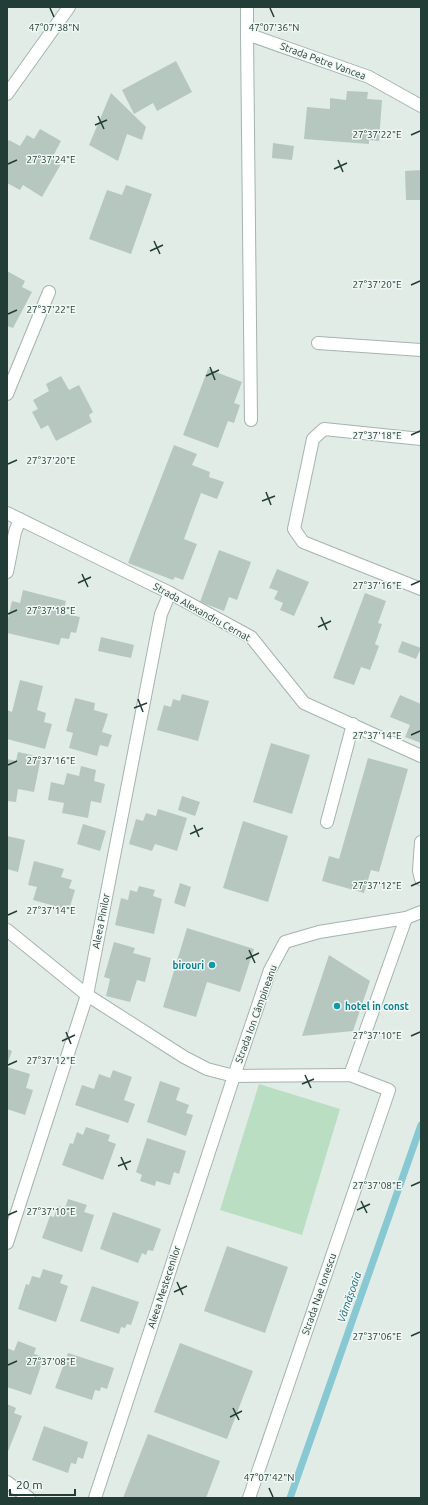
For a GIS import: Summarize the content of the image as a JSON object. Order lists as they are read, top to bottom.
{
  "streets": {
    "street": [
      "Strada Petre Vancea",
      "Strada Alexandru Cernat",
      "Aleea Pinilor",
      "Strada Ion Câmpineanu",
      "Aleea Mestecenilor",
      "Strada Nae Ionescu"
    ]
  },
  "crossings": [
    ["Strada Alexandru Cernat", "Aleea Pinilor"],
    ["Aleea Pinilor", "Strada Ion Câmpineanu"],
    ["Strada Ion Câmpineanu", "Aleea Mestecenilor"]
  ],
  "water": ["Vămășoaia"],
  "places": ["birouri", "hotel in const"],
  "scale_bar": "20 m",
  "coordinates": [
    "47°07'38\"N",
    "47°07'36\"N",
    "27°37'22\"E",
    "27°37'24\"E",
    "27°37'20\"E",
    "27°37'18\"E",
    "27°37'16\"E",
    "27°37'14\"E",
    "27°37'12\"E",
    "27°37'10\"E",
    "27°37'08\"E",
    "27°37'06\"E",
    "47°07'42\"N"
  ]
}
